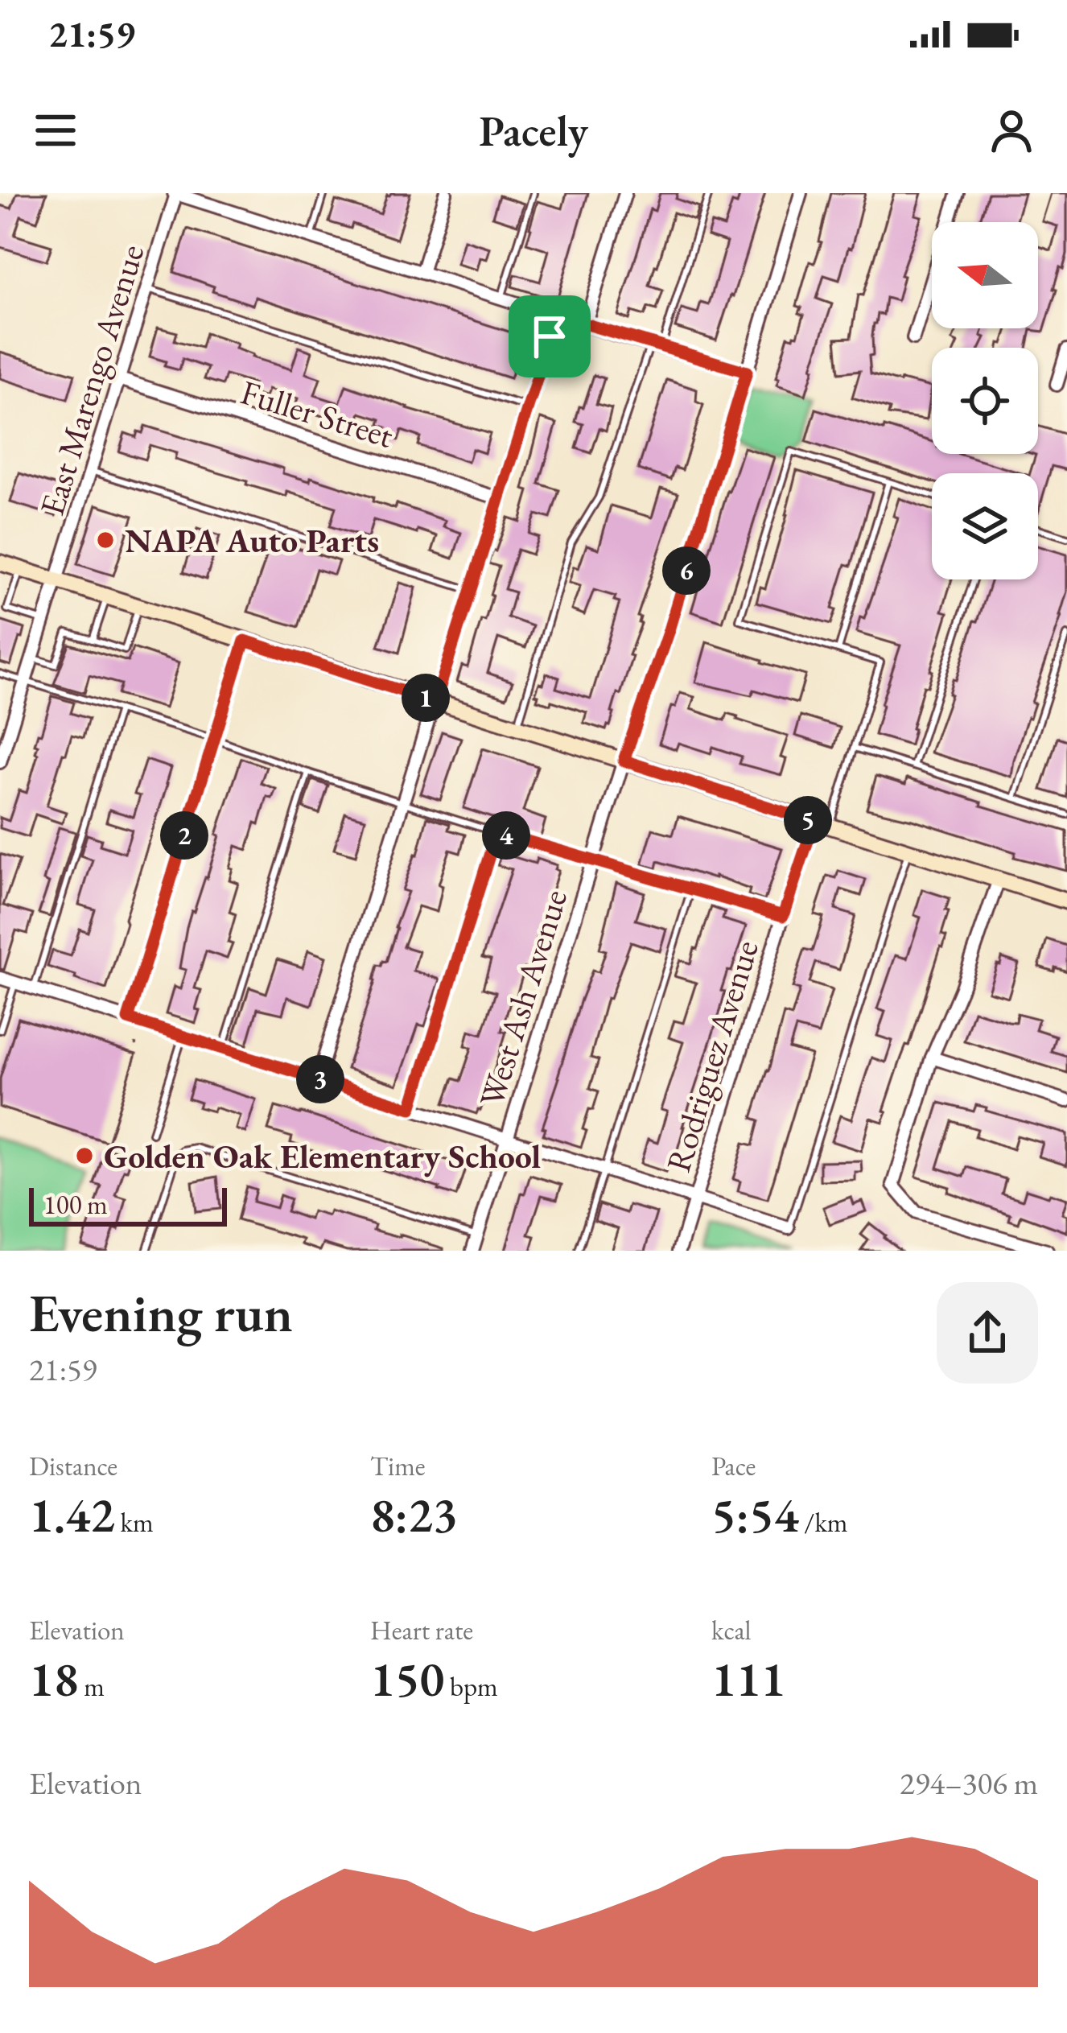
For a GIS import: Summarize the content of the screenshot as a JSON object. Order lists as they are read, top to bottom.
{
  "streets": {
    "street": [
      "East Marengo Avenue",
      "Fuller Street",
      "West Ash Avenue",
      "Rodriguez Avenue"
    ]
  },
  "crossings": [
    ["East Marengo Avenue", "Fuller Street"]
  ],
  "places": ["NAPA Auto Parts", "Golden Oak Elementary School"],
  "scale_bar": "100 m",
  "north": "left",
  "page": {
    "status": "21:59",
    "header": "Pacely",
    "pins": [
      "6",
      "1",
      "5",
      "2",
      "4",
      "3"
    ],
    "scale": "100 m",
    "heading": ["Evening run", "21:59"],
    "stats": [
      ["Distance", "1.42 km"],
      ["Time", "8:23"],
      ["Pace", "5:54 /km"],
      ["Elevation", "18 m"],
      ["Heart rate", "150 bpm"],
      ["kcal", "111"]
    ],
    "chart": ["Elevation", "294–306 m"]
  }
}
